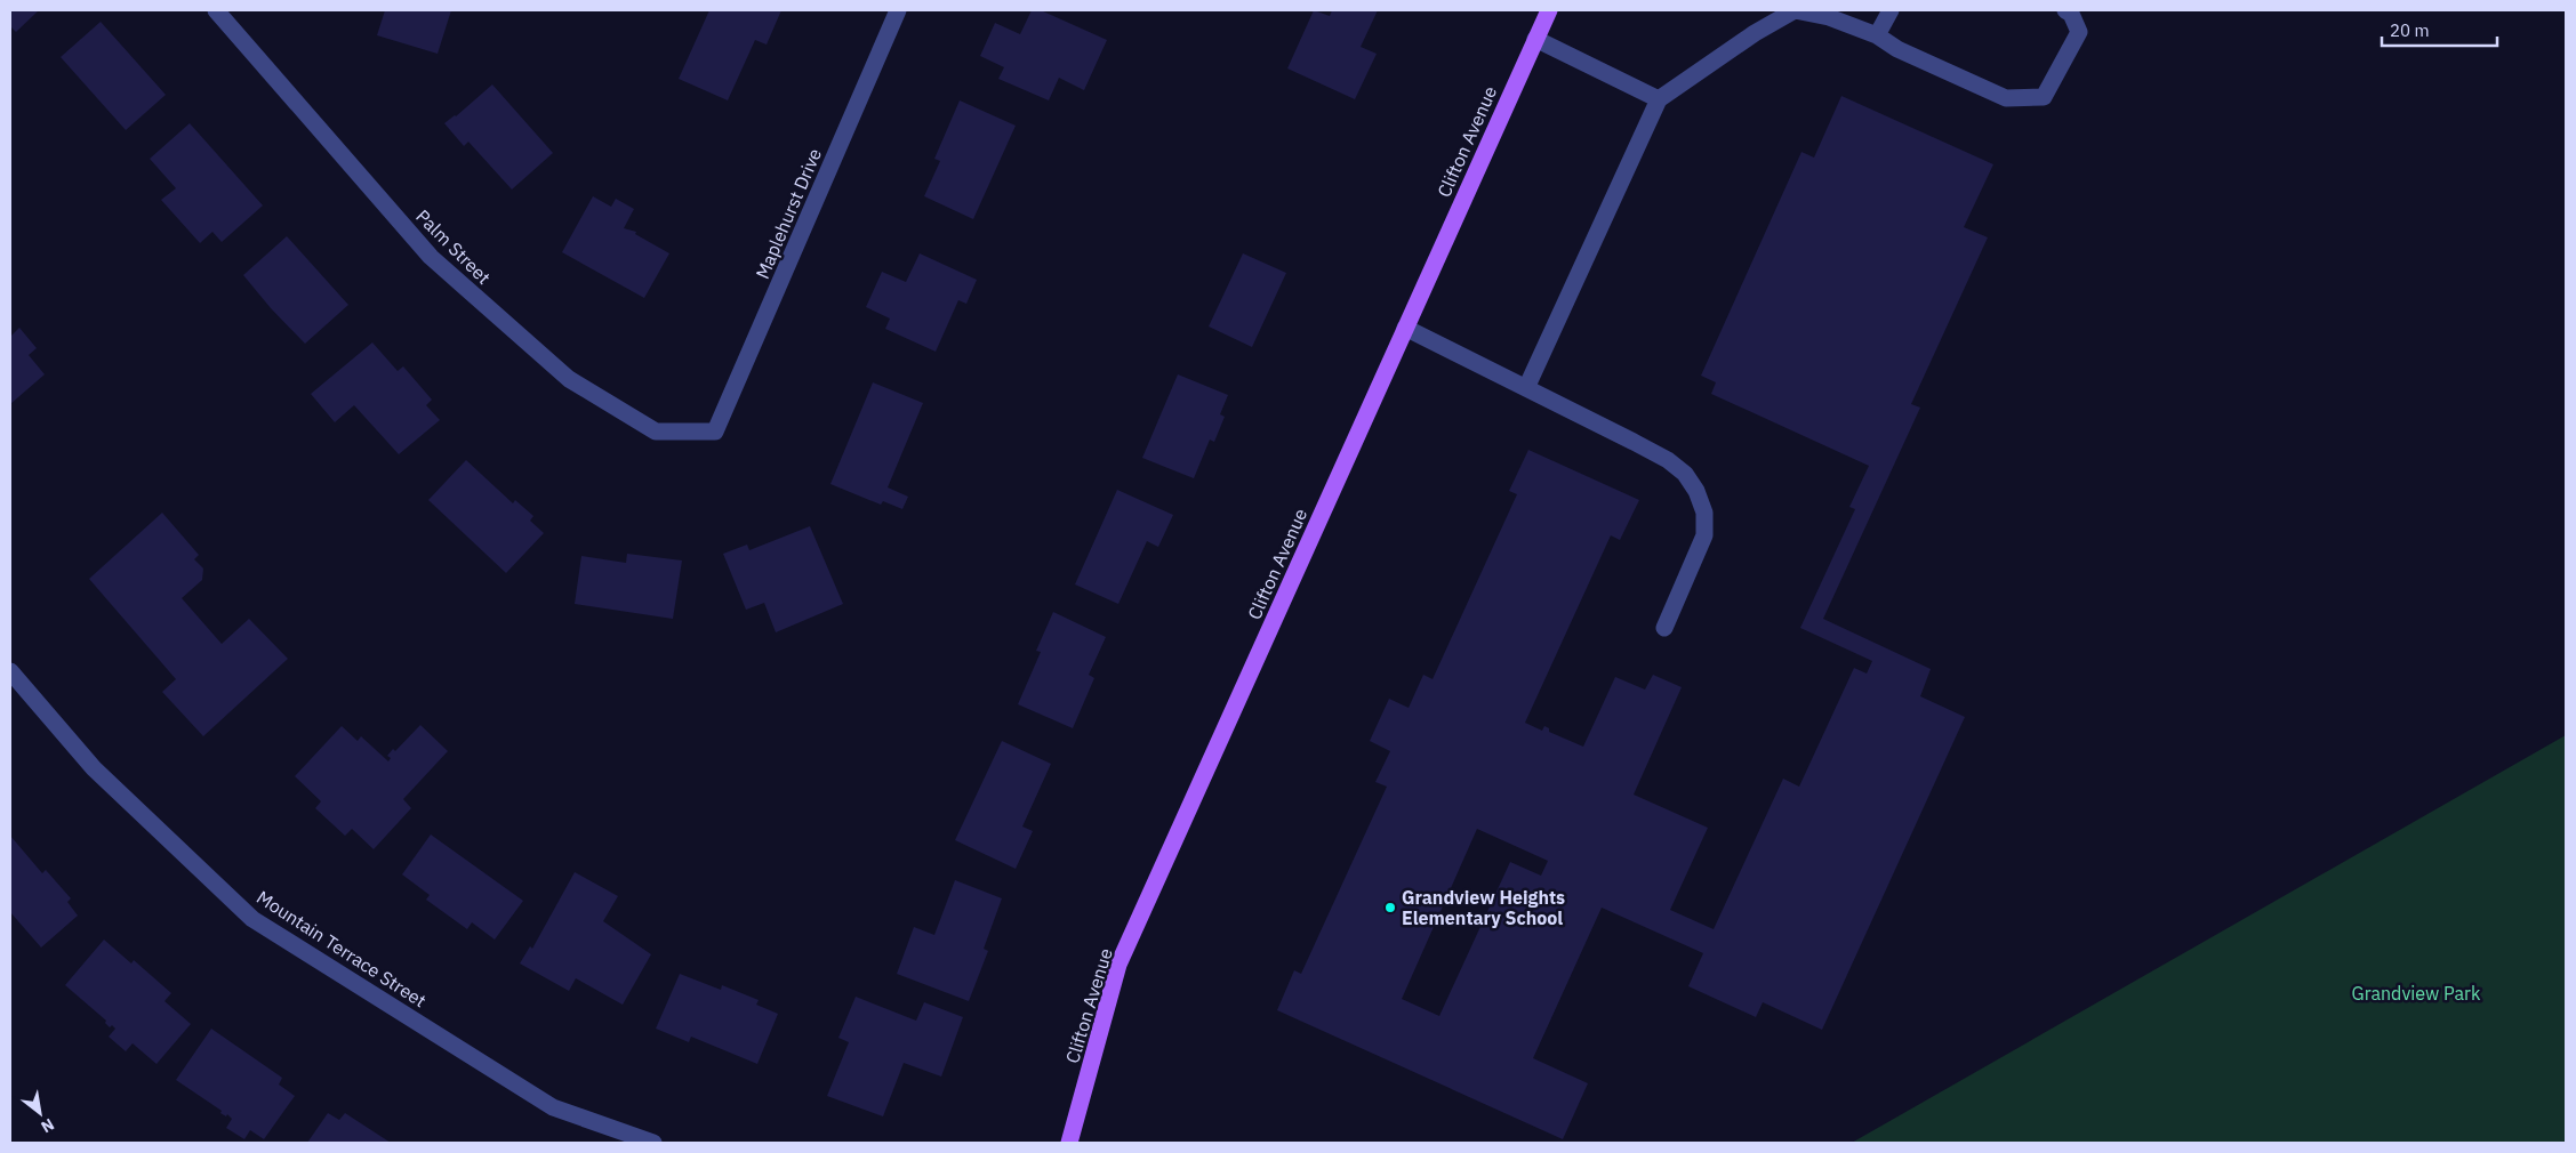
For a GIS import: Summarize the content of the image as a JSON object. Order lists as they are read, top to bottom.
{
  "streets": {
    "main road": ["Clifton Avenue"],
    "street": ["Maplehurst Drive", "Palm Street", "Mountain Terrace Street"]
  },
  "crossings": [
    ["Maplehurst Drive", "Palm Street"]
  ],
  "parks": ["Grandview Park"],
  "places": ["Grandview Heights Elementary School"],
  "scale_bar": "20 m",
  "north": "bottom right"
}
